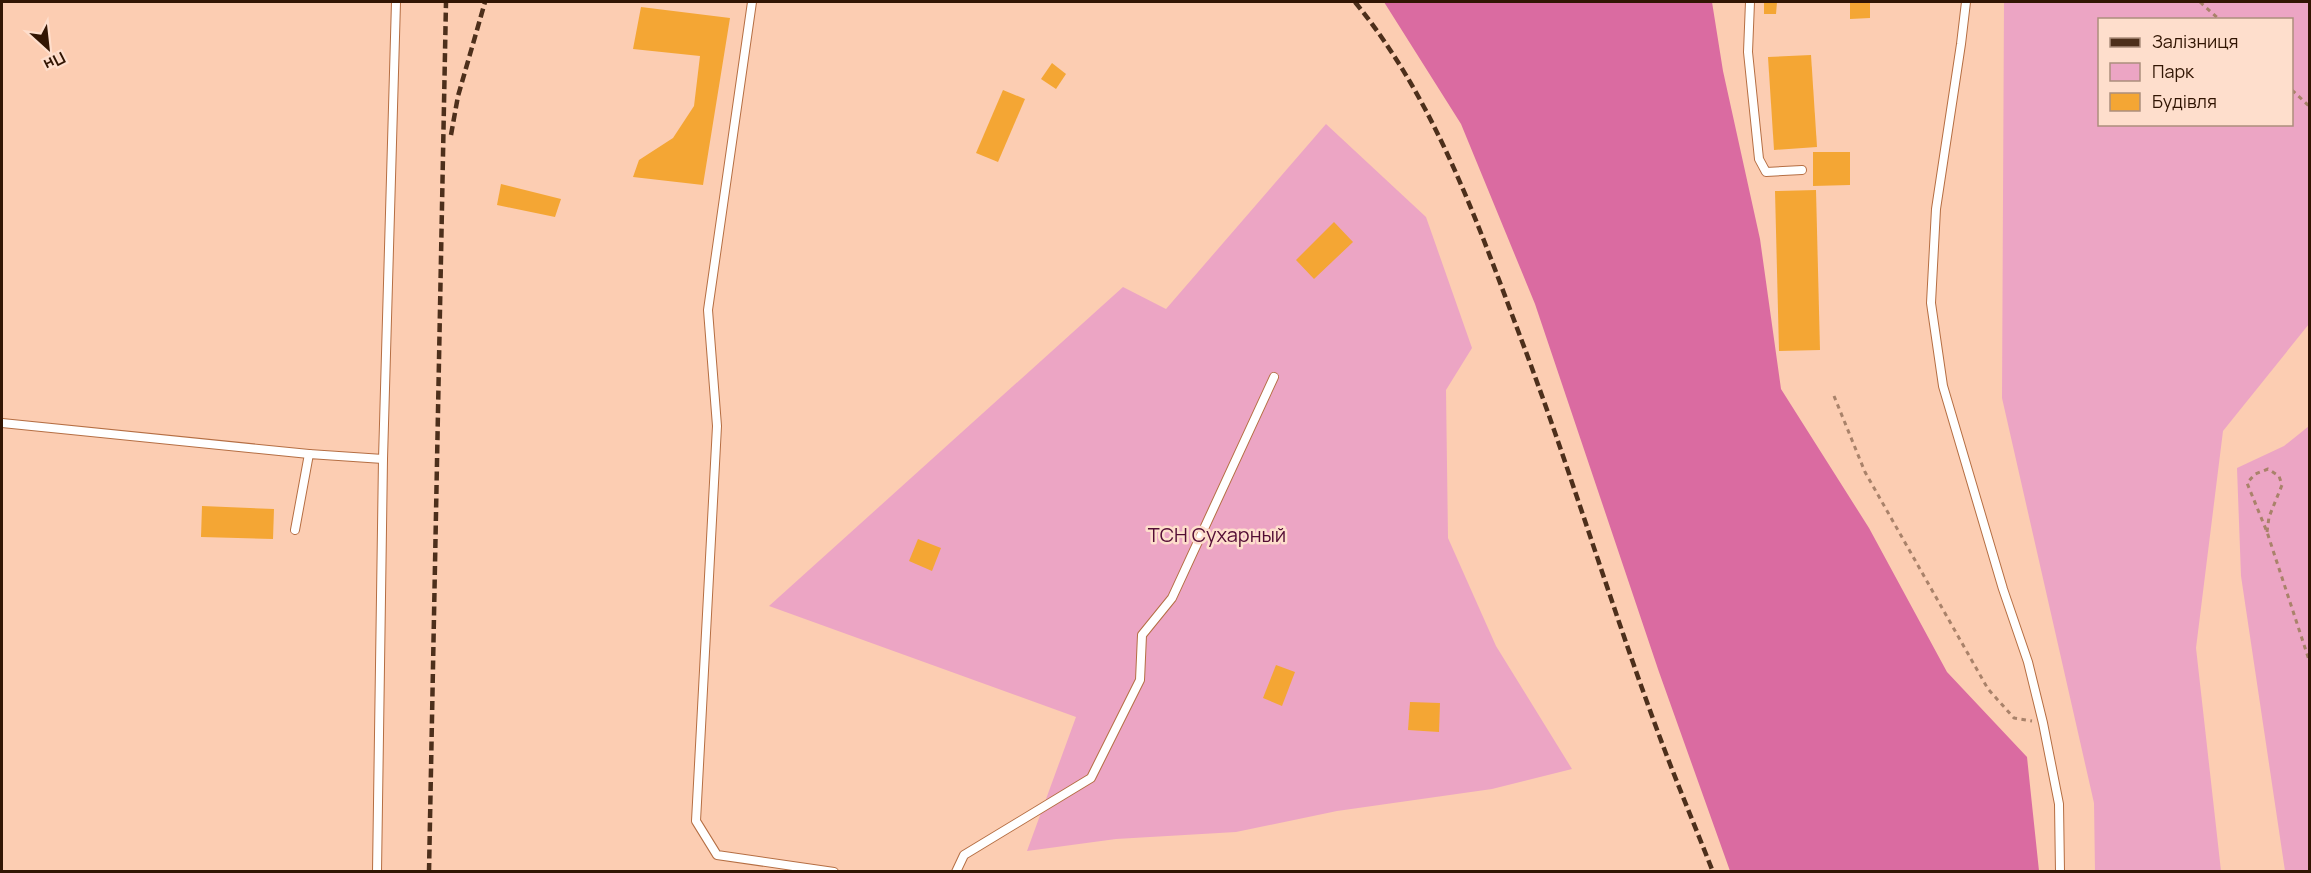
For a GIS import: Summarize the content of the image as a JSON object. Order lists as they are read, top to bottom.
{
  "parks": ["ТСН Сухарный"],
  "legend": ["Залізниця", "Парк", "Будівля"],
  "north": "bottom right"
}
